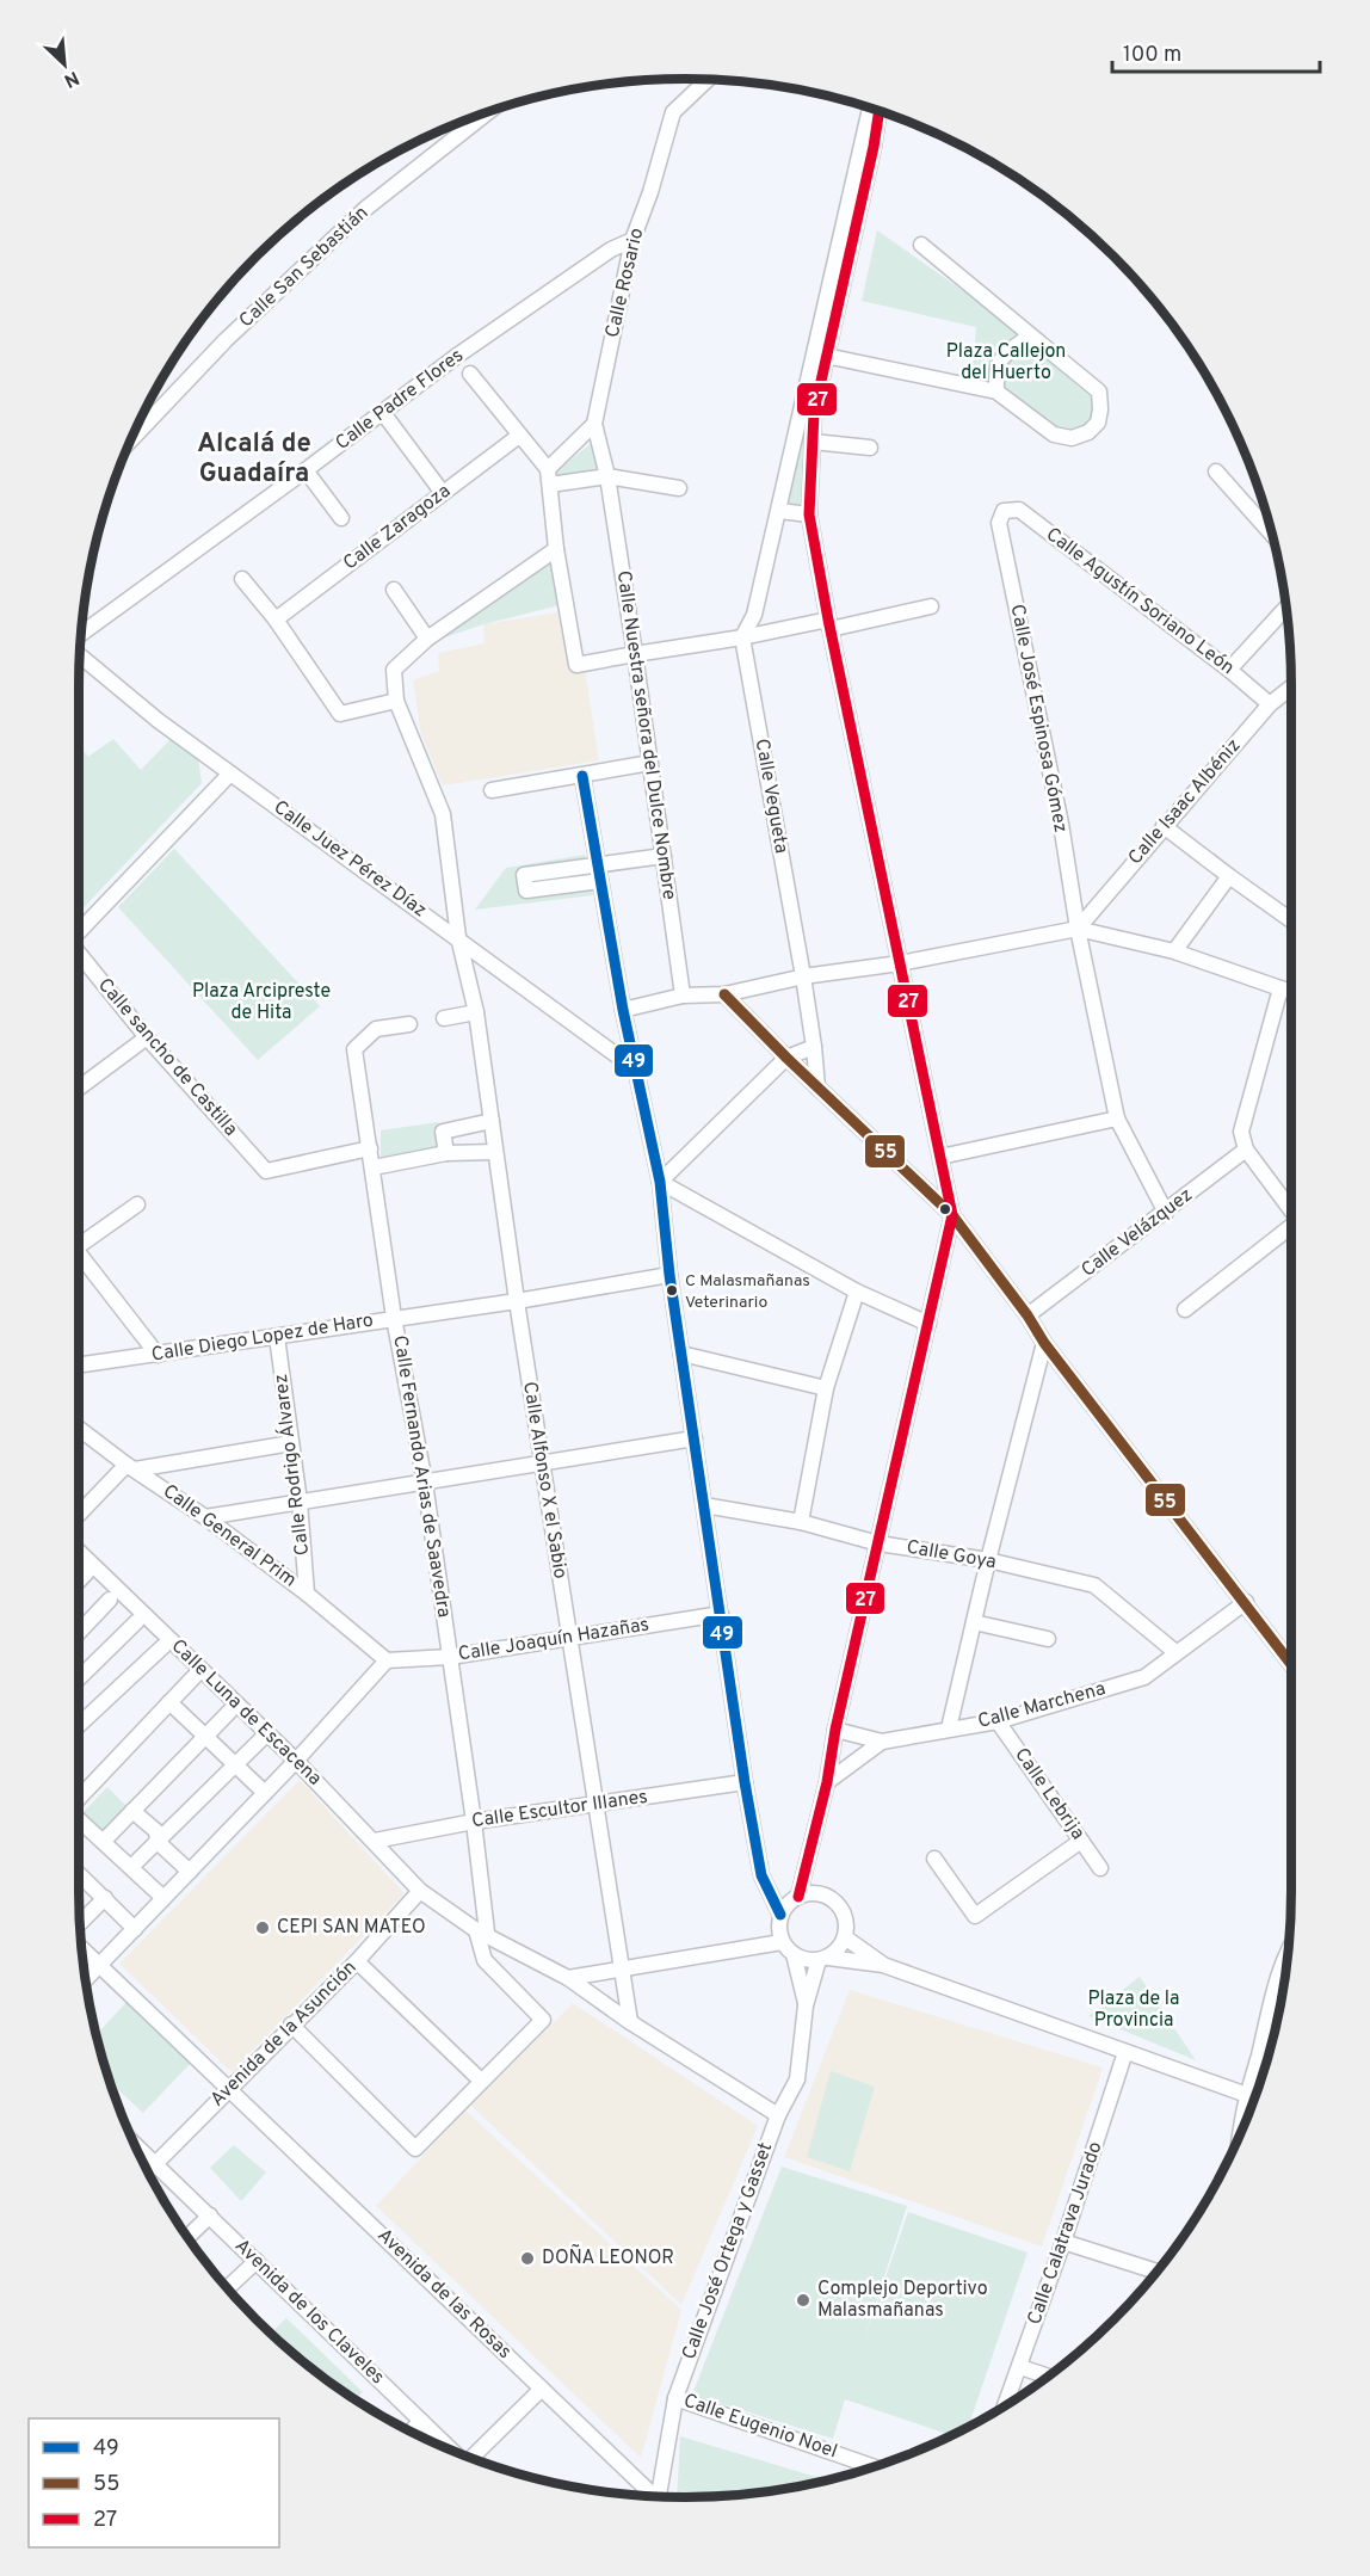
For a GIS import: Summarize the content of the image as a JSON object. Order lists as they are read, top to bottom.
{
  "streets": {
    "street": [
      "Calle San Sebastián",
      "Calle Rosario",
      "Calle Padre Flores",
      "Calle Zaragoza",
      "Calle Agustín Soriano León",
      "Calle José Espinosa Gómez",
      "Calle Nuestra señora del Dulce Nombre",
      "Calle Vegueta",
      "Calle Isaac Albéniz",
      "Calle Juez Pérez Díaz",
      "Calle sancho de Castilla",
      "Calle Velázquez",
      "Calle Diego Lopez de Haro",
      "Calle Rodrigo Álvarez",
      "Calle Fernando Arias de Saavedra",
      "Calle Alfonso X el Sabio",
      "Calle General Prim",
      "Calle Goya",
      "Calle Joaquín Hazañas",
      "Calle Marchena",
      "Calle Luna de Escacena",
      "Calle Lebrija",
      "Calle Escultor Illanes",
      "Avenida de la Asunción",
      "Calle Calatrava Jurado",
      "Calle José Ortega y Gasset",
      "Avenida de las Rosas",
      "Avenida de los Claveles",
      "Calle Eugenio Noel"
    ]
  },
  "crossings": [
    ["Calle Rosario", "Calle Padre Flores"],
    ["Calle Rosario", "Calle Nuestra señora del Dulce Nombre"],
    ["Calle Agustín Soriano León", "Calle José Espinosa Gómez"],
    ["Calle Agustín Soriano León", "Calle Isaac Albéniz"],
    ["Calle José Espinosa Gómez", "Calle Isaac Albéniz"],
    ["Calle José Espinosa Gómez", "Calle Velázquez"],
    ["Calle Juez Pérez Díaz", "Calle Alfonso X el Sabio"],
    ["Calle sancho de Castilla", "Calle Fernando Arias de Saavedra"],
    ["Calle Diego Lopez de Haro", "Calle Rodrigo Álvarez"],
    ["Calle Diego Lopez de Haro", "Calle Fernando Arias de Saavedra"],
    ["Calle Diego Lopez de Haro", "Calle Alfonso X el Sabio"],
    ["Calle Rodrigo Álvarez", "Calle General Prim"],
    ["Calle Fernando Arias de Saavedra", "Calle Joaquín Hazañas"],
    ["Calle Fernando Arias de Saavedra", "Calle Luna de Escacena"],
    ["Calle Fernando Arias de Saavedra", "Calle Escultor Illanes"],
    ["Calle Alfonso X el Sabio", "Calle Joaquín Hazañas"],
    ["Calle Alfonso X el Sabio", "Calle Luna de Escacena"],
    ["Calle Alfonso X el Sabio", "Calle Escultor Illanes"],
    ["Calle General Prim", "Calle Joaquín Hazañas"],
    ["Calle Goya", "Calle Marchena"],
    ["Calle Marchena", "Calle Lebrija"],
    ["Calle Luna de Escacena", "Calle Escultor Illanes"],
    ["Calle Luna de Escacena", "Avenida de la Asunción"],
    ["Calle Luna de Escacena", "Calle José Ortega y Gasset"],
    ["Avenida de la Asunción", "Avenida de las Rosas"],
    ["Avenida de la Asunción", "Avenida de los Claveles"],
    ["Calle José Ortega y Gasset", "Calle Eugenio Noel"]
  ],
  "districts": ["Alcalá de Guadaíra"],
  "parks": ["Plaza Callejon del Huerto", "Plaza Arcipreste de Hita", "Plaza de la Provincia"],
  "places": [
    "C Malasmañanas Veterinario",
    "CEPI SAN MATEO",
    "DOÑA LEONOR",
    "Complejo Deportivo Malasmañanas"
  ],
  "lines": ["transit line 27", "transit line 49", "transit line 55"],
  "legend": ["49", "55", "27"],
  "scale_bar": "100 m",
  "north": "bottom right"
}
